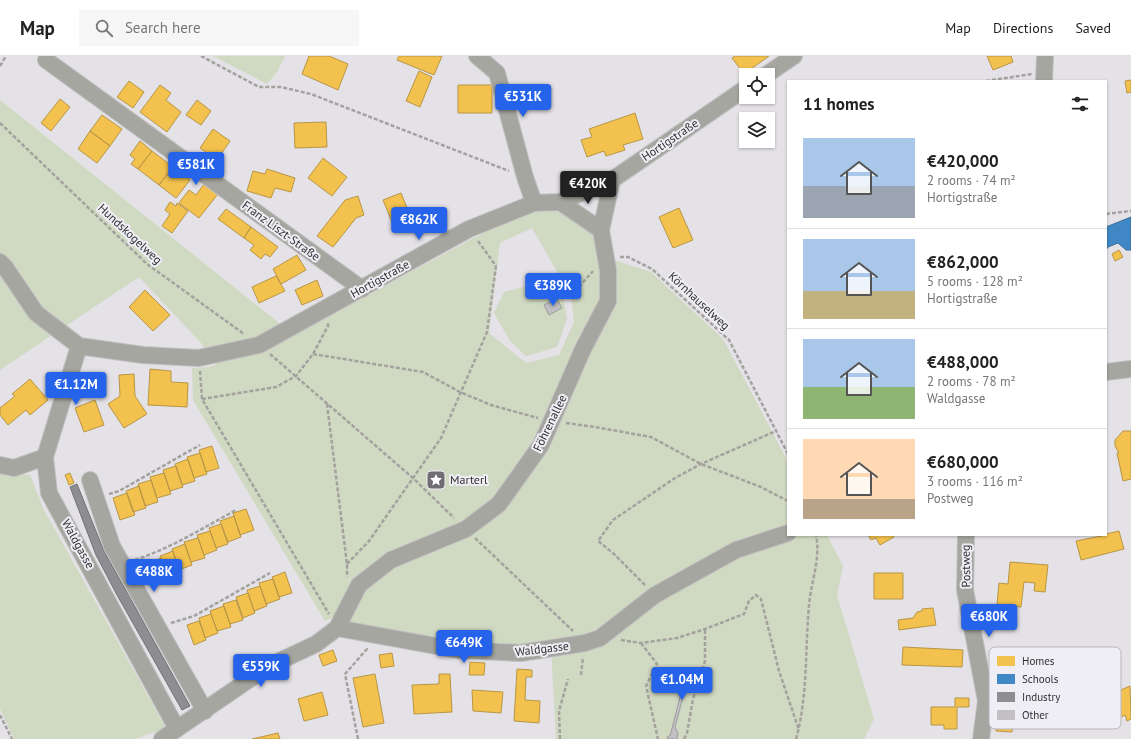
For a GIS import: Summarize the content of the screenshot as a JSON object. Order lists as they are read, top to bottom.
{
  "streets": {
    "street": [
      "Hortigstraße",
      "Franz Liszt-Straße",
      "Föhrenallee",
      "Waldgasse",
      "Postweg"
    ],
    "path": ["Hundskogelweg", "Körnhauselweg"]
  },
  "crossings": [
    ["Hortigstraße", "Franz Liszt-Straße"],
    ["Hortigstraße", "Hundskogelweg"],
    ["Hortigstraße", "Föhrenallee"],
    ["Hortigstraße", "Waldgasse"],
    ["Hundskogelweg", "Föhrenallee"],
    ["Hundskogelweg", "Waldgasse"],
    ["Körnhauselweg", "Föhrenallee"],
    ["Föhrenallee", "Waldgasse"]
  ],
  "places": {
    "place": ["Marterl"]
  },
  "legend": [
    "Homes",
    "Schools",
    "Industry",
    "Other"
  ],
  "page": {
    "header": "Map",
    "search": "Search here",
    "nav": ["Map", "Directions", "Saved"],
    "heading": "11 homes",
    "price": [
      "€531K",
      "€581K",
      "€420K",
      "€862K",
      "€389K",
      "€1.12M",
      "€488K",
      "€680K",
      "€649K",
      "€559K",
      "€1.04M"
    ],
    "list": [
      {
        "name": "€420,000",
        "note": "2 rooms · 74 m² · Hortigstraße"
      },
      {
        "name": "€862,000",
        "note": "5 rooms · 128 m² · Hortigstraße"
      },
      {
        "name": "€488,000",
        "note": "2 rooms · 78 m² · Waldgasse"
      },
      {
        "name": "€680,000",
        "note": "3 rooms · 116 m² · Postweg"
      }
    ]
  }
}
